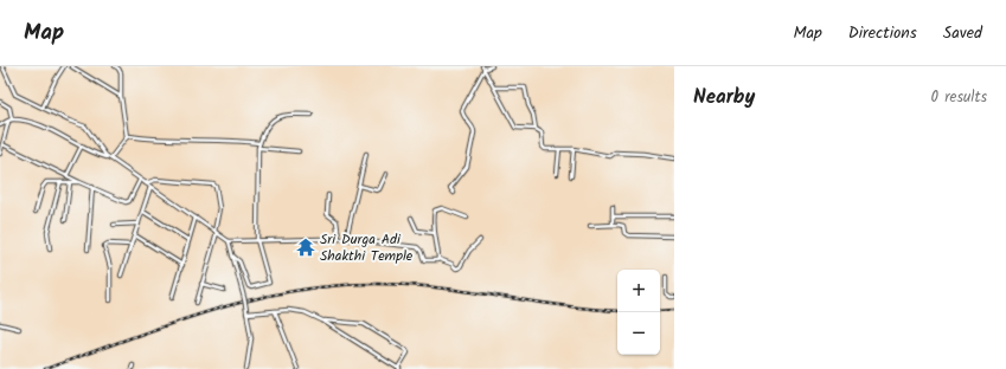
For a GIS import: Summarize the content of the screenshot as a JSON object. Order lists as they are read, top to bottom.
{
  "places": {
    "temple": ["Sri Durga Adi Shakthi Temple"]
  },
  "page": {
    "header": "Map",
    "nav": ["Map", "Directions", "Saved"],
    "heading": ["Nearby", "0 results"],
    "map_buttons": ["+", "−"]
  }
}
